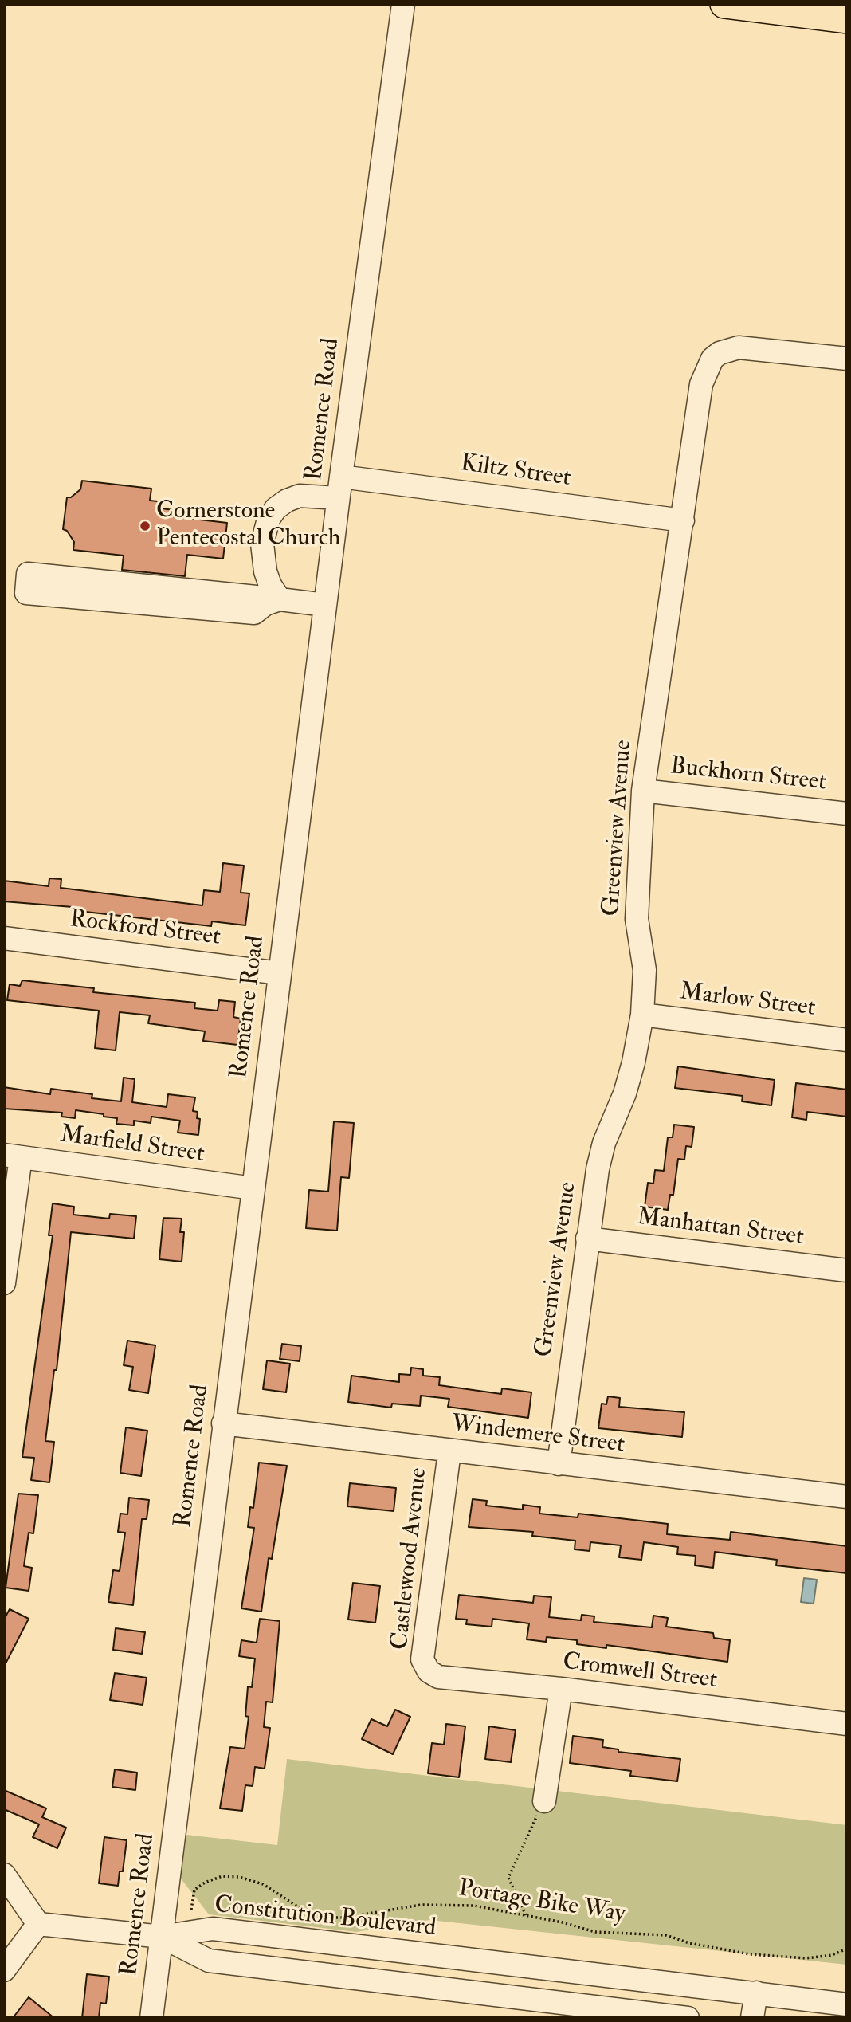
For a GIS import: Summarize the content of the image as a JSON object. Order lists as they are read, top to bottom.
{
  "streets": {
    "street": [
      "Romence Road",
      "Kiltz Street",
      "Buckhorn Street",
      "Greenview Avenue",
      "Rockford Street",
      "Marlow Street",
      "Marfield Street",
      "Manhattan Street",
      "Windemere Street",
      "Castlewood Avenue",
      "Cromwell Street",
      "Constitution Boulevard"
    ],
    "path": ["Portage Bike Way"]
  },
  "crossings": [
    ["Romence Road", "Kiltz Street"],
    ["Romence Road", "Rockford Street"],
    ["Romence Road", "Marfield Street"],
    ["Romence Road", "Windemere Street"],
    ["Romence Road", "Constitution Boulevard"],
    ["Kiltz Street", "Greenview Avenue"],
    ["Buckhorn Street", "Greenview Avenue"],
    ["Greenview Avenue", "Marlow Street"],
    ["Greenview Avenue", "Manhattan Street"],
    ["Greenview Avenue", "Windemere Street"],
    ["Windemere Street", "Castlewood Avenue"],
    ["Castlewood Avenue", "Cromwell Street"]
  ],
  "places": ["Cornerstone Pentecostal Church"]
}
